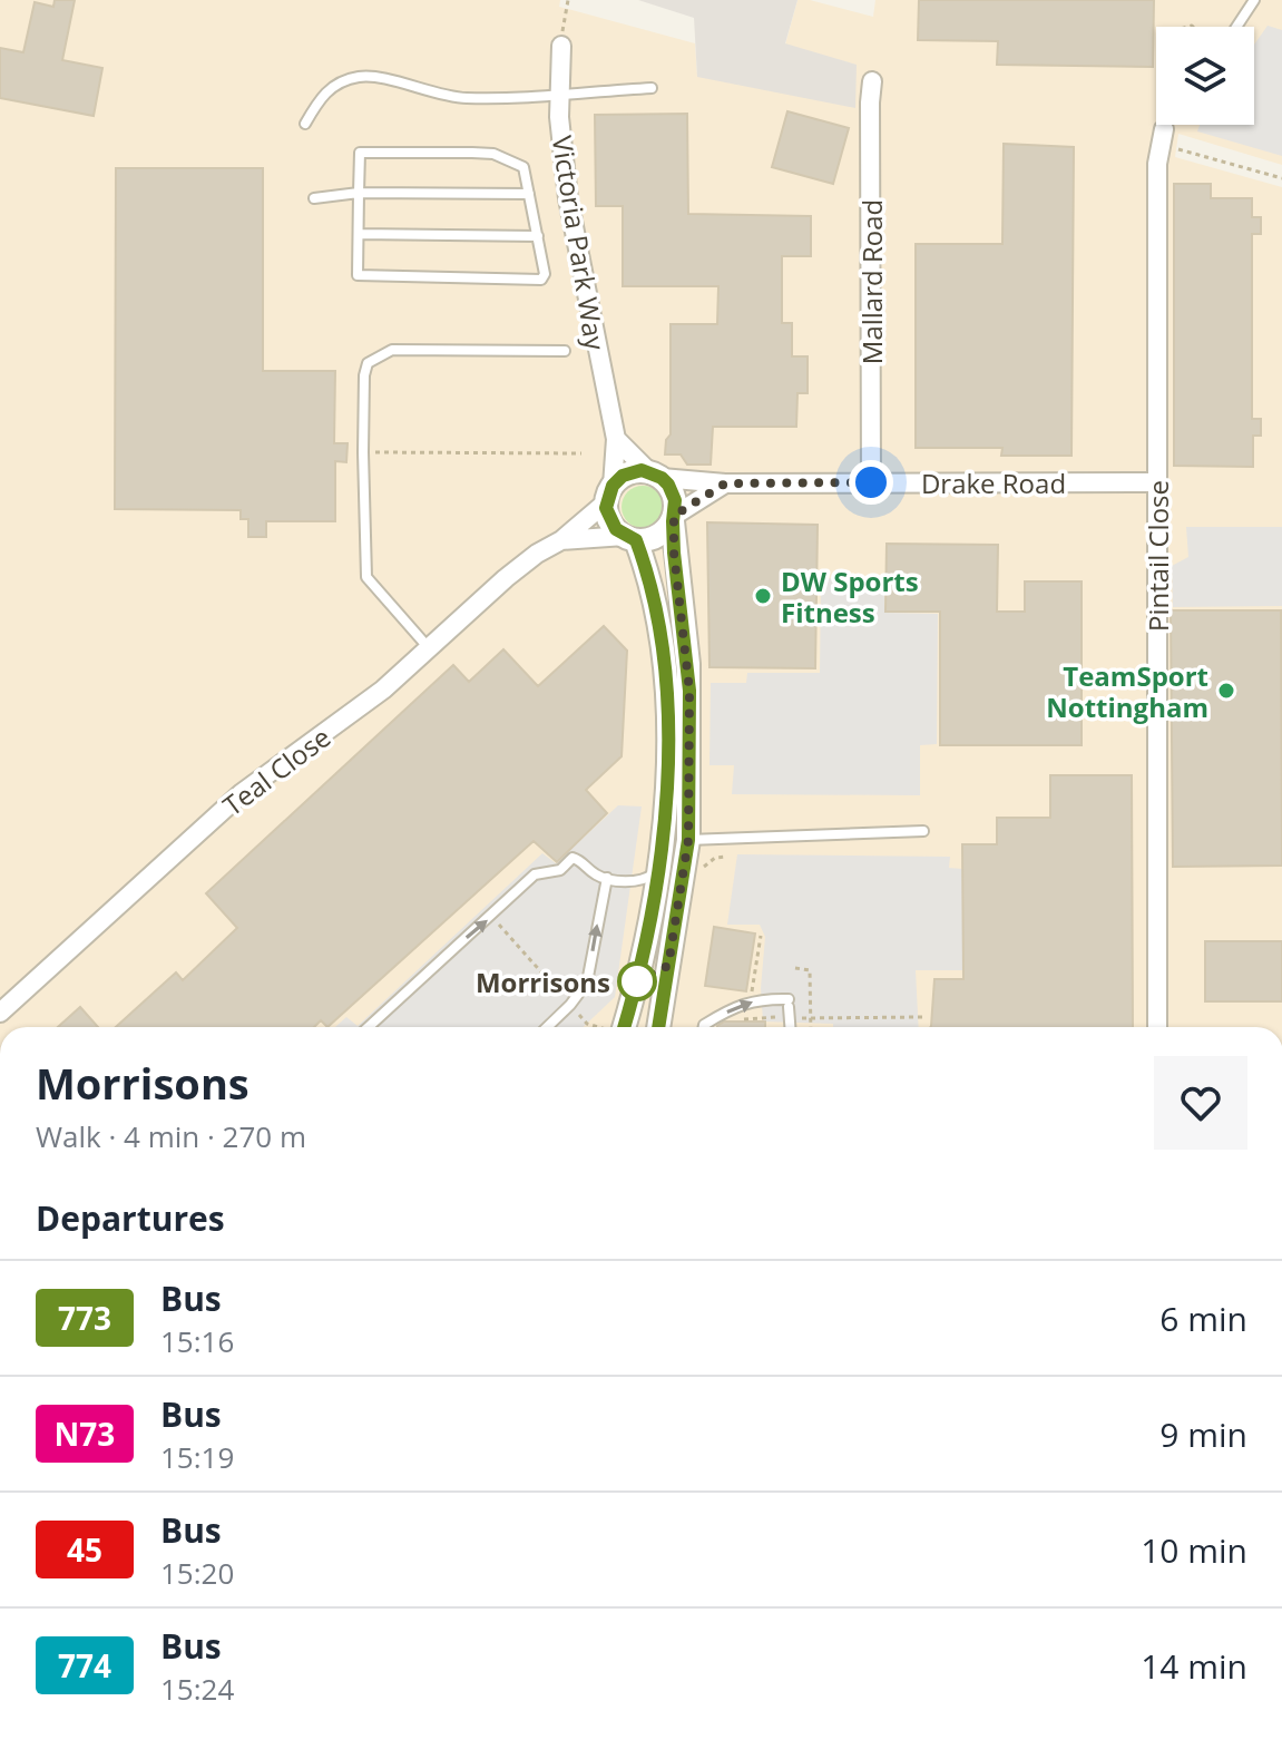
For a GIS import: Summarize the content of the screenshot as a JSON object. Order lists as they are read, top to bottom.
{
  "streets": {
    "street": [
      "Victoria Park Way",
      "Mallard Road",
      "Drake Road",
      "Pintail Close",
      "Teal Close"
    ]
  },
  "crossings": [
    ["Victoria Park Way", "Drake Road"],
    ["Victoria Park Way", "Teal Close"],
    ["Mallard Road", "Drake Road"],
    ["Drake Road", "Pintail Close"],
    ["Drake Road", "Teal Close"]
  ],
  "places": ["DW Sports Fitness", "TeamSport Nottingham", "Morrisons"],
  "lines": ["bus line 773"],
  "page": {
    "heading": [
      ["Morrisons", "Walk · 4 min · 270 m"],
      "Departures"
    ],
    "list": [
      {
        "mark": "773",
        "name": "Bus",
        "note": "15:16",
        "value": "6 min"
      },
      {
        "mark": "N73",
        "name": "Bus",
        "note": "15:19",
        "value": "9 min"
      },
      {
        "mark": "45",
        "name": "Bus",
        "note": "15:20",
        "value": "10 min"
      },
      {
        "mark": "774",
        "name": "Bus",
        "note": "15:24",
        "value": "14 min"
      }
    ]
  }
}
